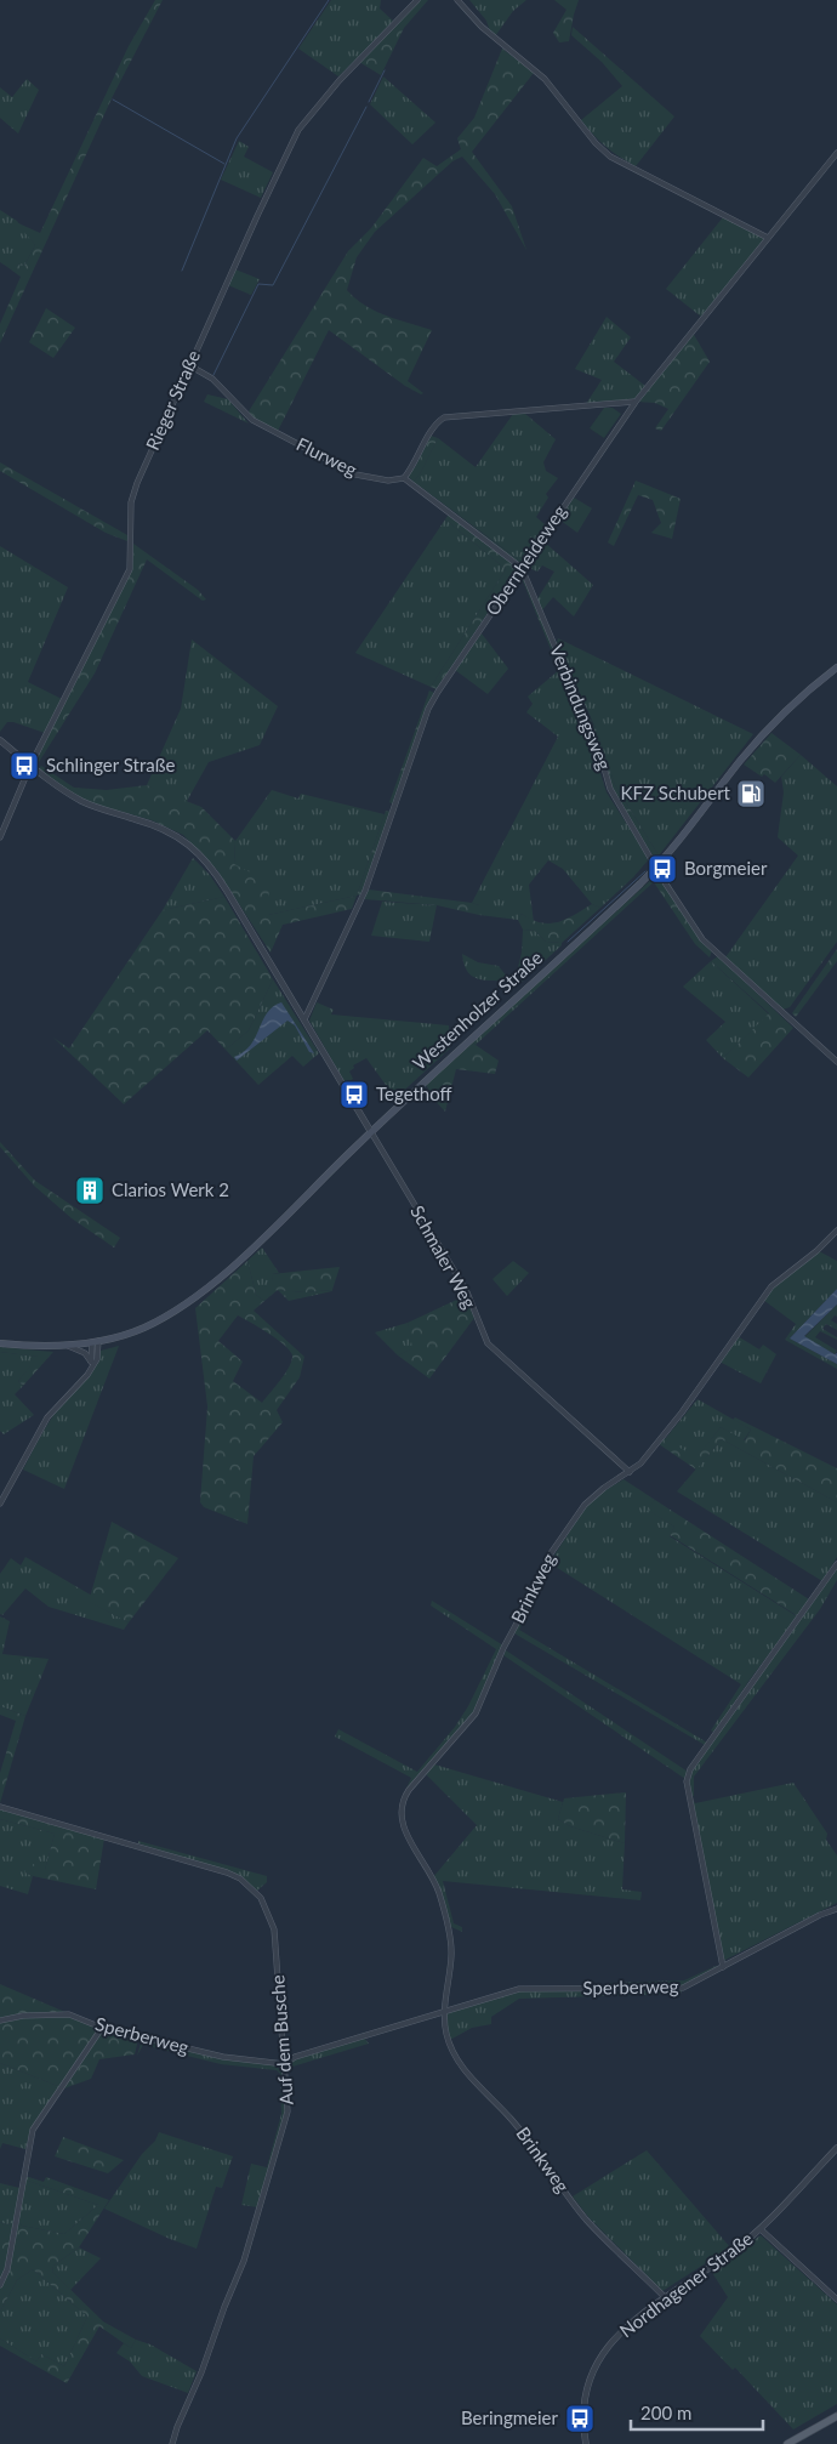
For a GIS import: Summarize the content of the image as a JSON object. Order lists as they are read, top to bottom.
{
  "streets": {
    "main road": ["Westenholzer Straße"],
    "street": [
      "Rieger Straße",
      "Flurweg",
      "Obernheideweg",
      "Verbindungsweg",
      "Schmaler Weg",
      "Brinkweg",
      "Sperberweg",
      "Auf dem Busche",
      "Nordhagener Straße"
    ]
  },
  "crossings": [
    ["Rieger Straße", "Flurweg"],
    ["Flurweg", "Verbindungsweg"],
    ["Obernheideweg", "Verbindungsweg"],
    ["Verbindungsweg", "Westenholzer Straße"],
    ["Westenholzer Straße", "Schmaler Weg"],
    ["Schmaler Weg", "Brinkweg"],
    ["Brinkweg", "Sperberweg"],
    ["Brinkweg", "Nordhagener Straße"],
    ["Sperberweg", "Auf dem Busche"]
  ],
  "places": {
    "bus stop": [
      "Schlinger Straße",
      "Borgmeier",
      "Tegethoff",
      "Beringmeier"
    ],
    "fuel station": ["KFZ Schubert"],
    "building": ["Clarios Werk 2"]
  },
  "scale_bar": "200 m"
}
